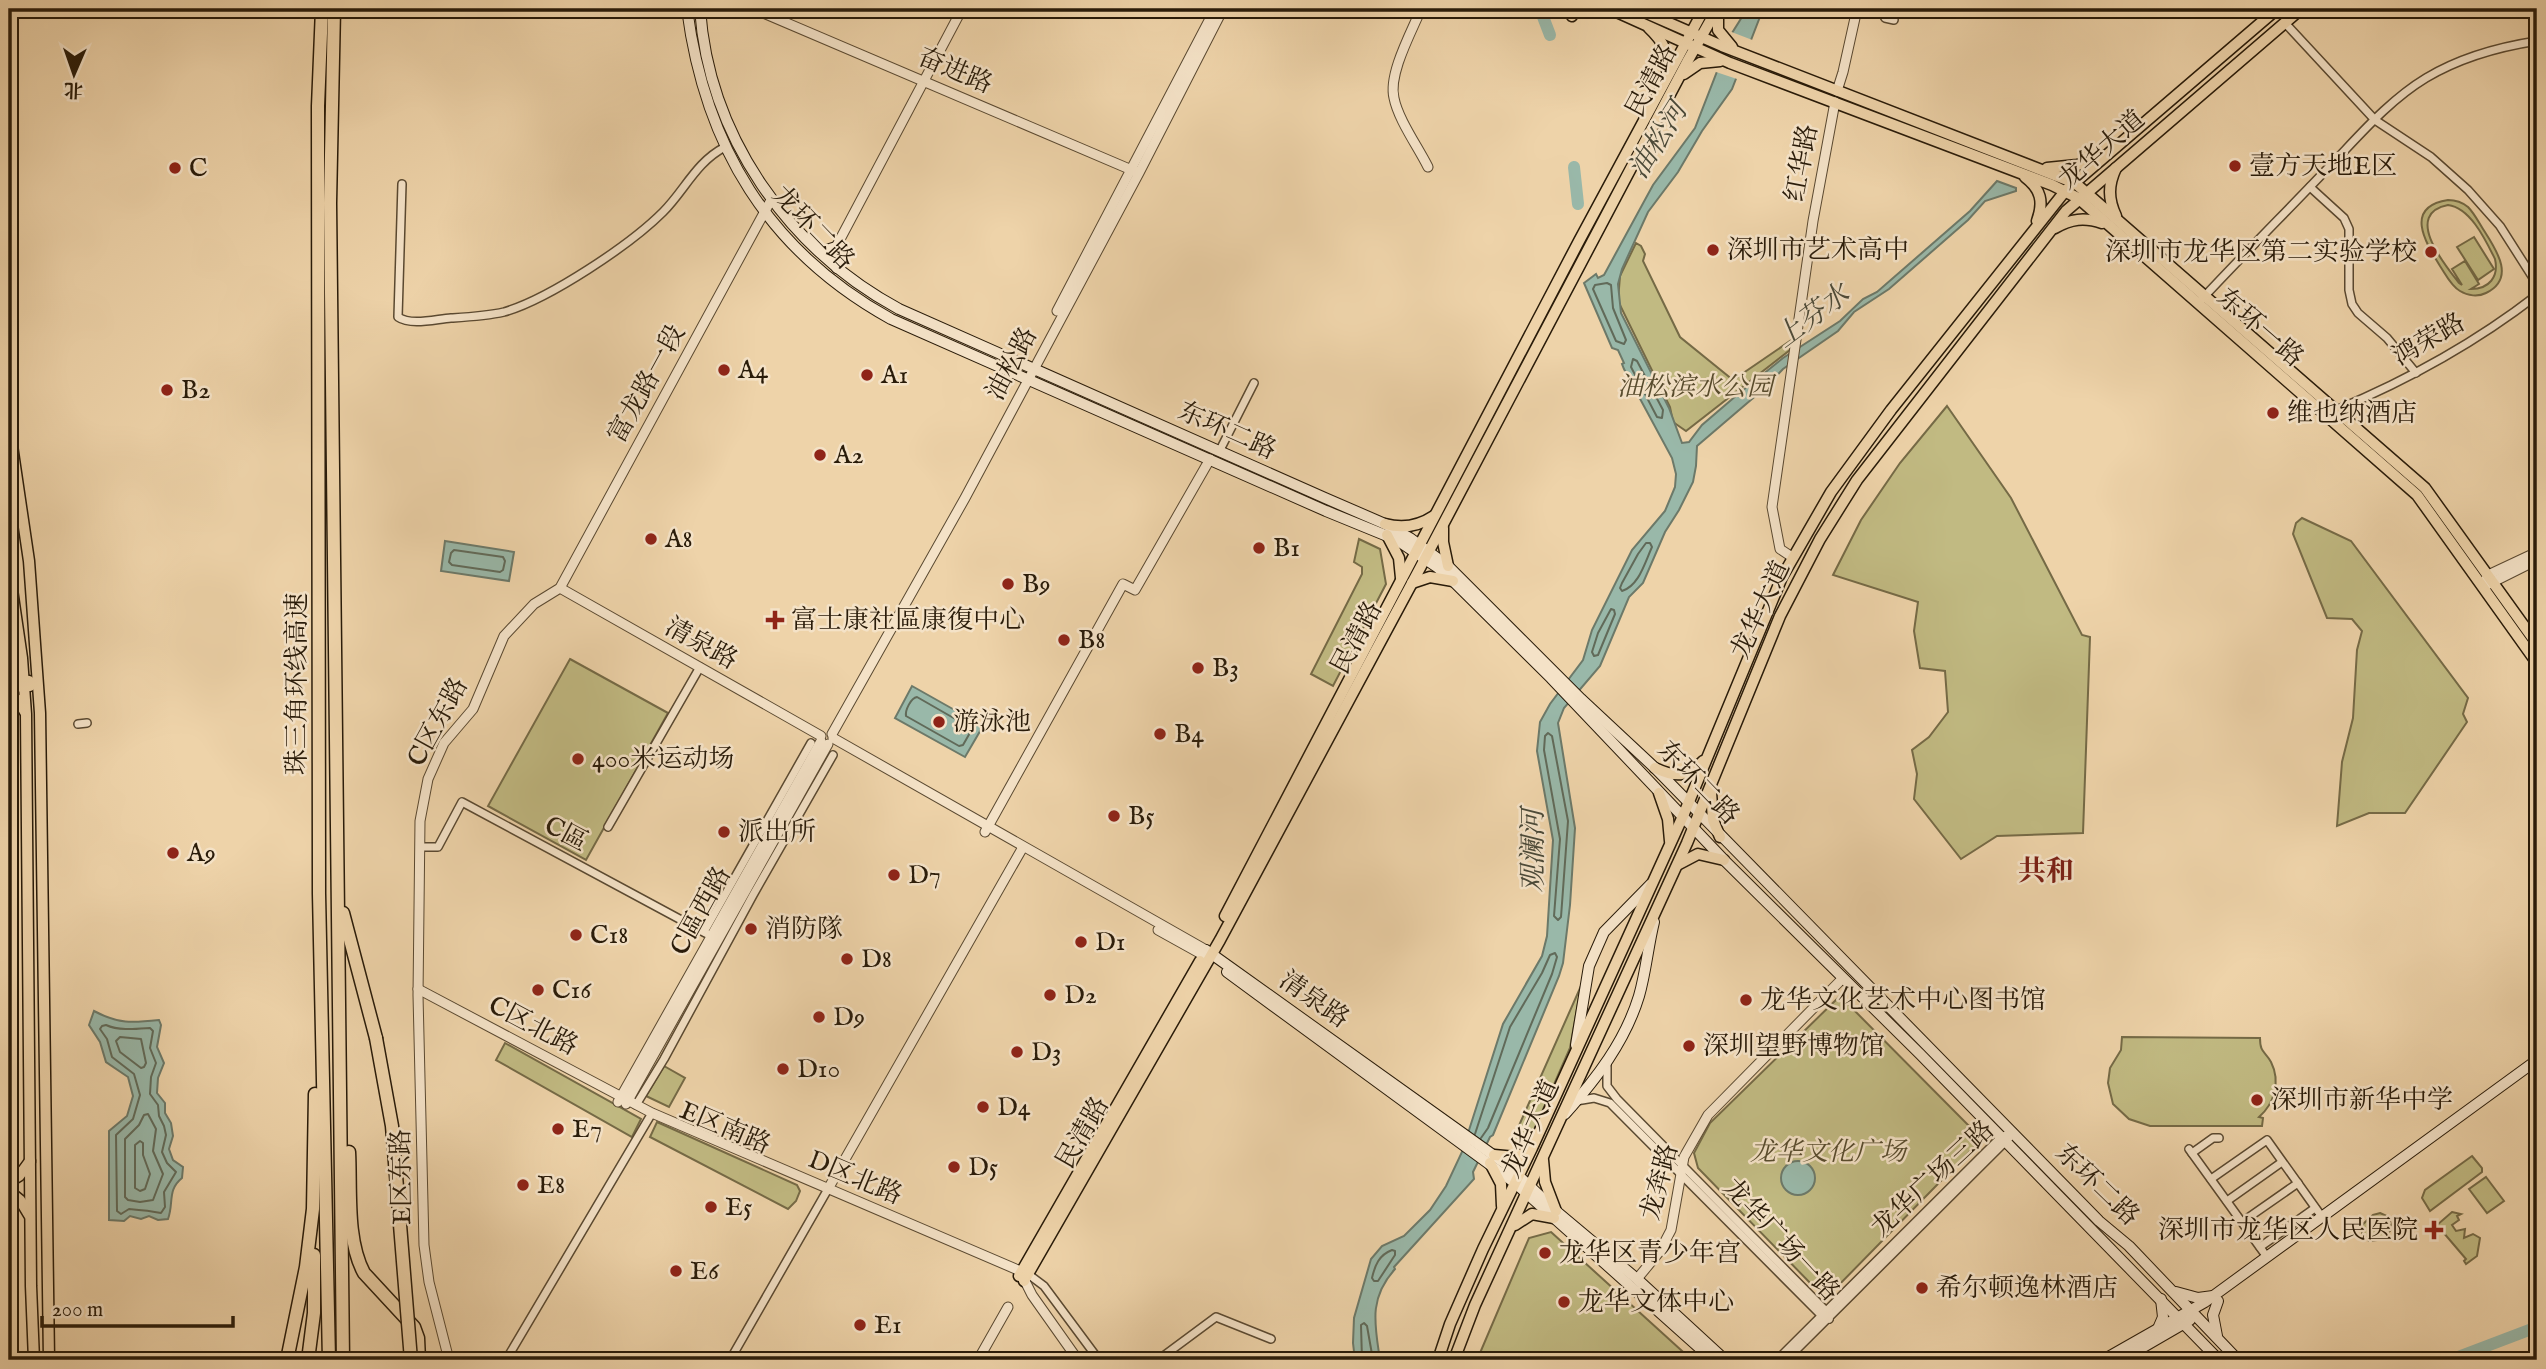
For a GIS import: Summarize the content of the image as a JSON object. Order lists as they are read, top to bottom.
{
  "streets": {
    "highway": ["珠三角环线高速"],
    "main road": [
      "民清路",
      "龙华大道",
      "龙环二路",
      "东环一路",
      "东环二路",
      "清泉路"
    ],
    "street": [
      "奋进路",
      "红华路",
      "鸿荣路",
      "油松路",
      "富龙路一段",
      "C区东路",
      "C區",
      "C區西路",
      "C区北路",
      "E区南路",
      "E区东路",
      "D区北路",
      "龙华广场三路",
      "龙奔路",
      "龙华广场一路"
    ]
  },
  "crossings": [
    ["奋进路", "油松路"],
    ["民清路", "东环一路"],
    ["民清路", "东环二路"],
    ["民清路", "清泉路"],
    ["民清路", "D区北路"],
    ["龙华大道", "红华路"],
    ["龙华大道", "东环一路"],
    ["龙华大道", "东环二路"],
    ["龙华大道", "清泉路"],
    ["龙华大道", "龙奔路"],
    ["龙华大道", "龙华广场一路"],
    ["红华路", "东环一路"],
    ["龙环二路", "油松路"],
    ["龙环二路", "富龙路一段"],
    ["龙环二路", "东环二路"],
    ["东环一路", "鸿荣路"],
    ["油松路", "东环二路"],
    ["油松路", "清泉路"],
    ["油松路", "C區西路"],
    ["富龙路一段", "清泉路"],
    ["富龙路一段", "C区东路"],
    ["东环二路", "龙华广场三路"],
    ["东环二路", "龙奔路"],
    ["清泉路", "C区东路"],
    ["清泉路", "C區西路"],
    ["清泉路", "龙奔路"],
    ["清泉路", "龙华广场一路"],
    ["C区东路", "C區"],
    ["C区东路", "C区北路"],
    ["C区东路", "E区东路"],
    ["C區", "C區西路"],
    ["C區西路", "C区北路"],
    ["C區西路", "E区南路"],
    ["C区北路", "E区南路"],
    ["C区北路", "E区东路"],
    ["E区南路", "D区北路"],
    ["龙华广场三路", "龙华广场一路"],
    ["龙奔路", "龙华广场一路"]
  ],
  "districts": ["共和"],
  "water": ["油松河", "上芬水", "观澜河"],
  "parks": ["油松滨水公园", "龙华文化广场"],
  "places": {
    "other": [
      "壹方天地E区",
      "C",
      "深圳市艺术高中",
      "深圳市龙华区第二实验学校",
      "A4",
      "A1",
      "B2",
      "维也纳酒店",
      "A2",
      "A8",
      "B1",
      "B9",
      "B8",
      "B3",
      "游泳池",
      "B4",
      "400米运动场",
      "B5",
      "派出所",
      "A9",
      "D7",
      "消防隊",
      "C18",
      "D1",
      "D8",
      "C16",
      "D2",
      "龙华文化艺术中心图书馆",
      "D9",
      "深圳望野博物馆",
      "D3",
      "D10",
      "深圳市新华中学",
      "D4",
      "E7",
      "D5",
      "E8",
      "E5",
      "龙华区青少年宫",
      "E6",
      "希尔顿逸林酒店",
      "龙华文体中心",
      "E1"
    ],
    "health": ["富士康社區康復中心", "深圳市龙华区人民医院"]
  },
  "scale_bar": "200 m",
  "north": "bottom"
}
